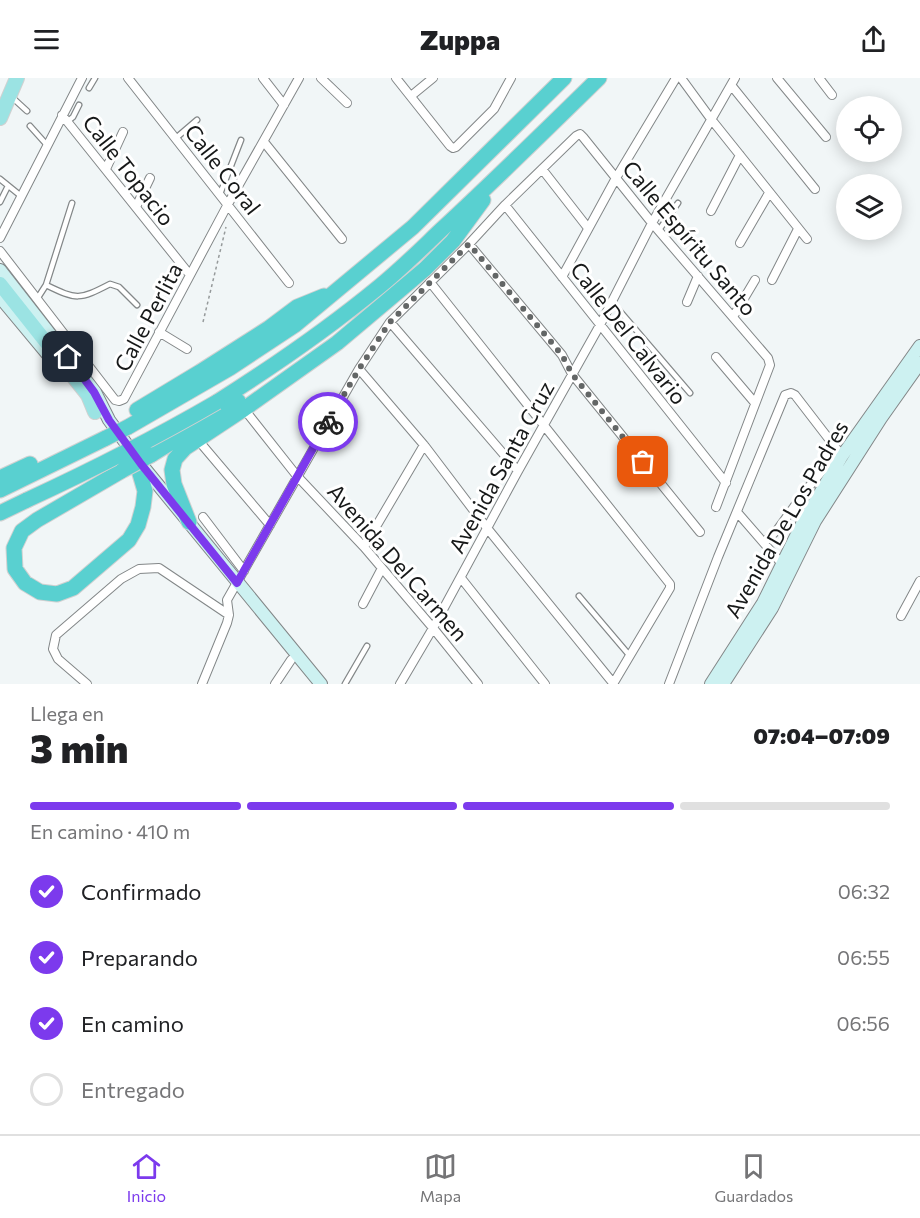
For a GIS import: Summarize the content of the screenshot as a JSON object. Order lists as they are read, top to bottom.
{
  "streets": {
    "main road": ["Avenida De Los Padres"],
    "street": [
      "Calle Coral",
      "Calle Topacio",
      "Calle Espíritu Santo",
      "Calle Perlita",
      "Calle Del Calvario",
      "Avenida Santa Cruz",
      "Avenida Del Carmen"
    ]
  },
  "crossings": [
    ["Calle Coral", "Calle Perlita"],
    ["Calle Topacio", "Calle Perlita"],
    ["Calle Espíritu Santo", "Avenida Santa Cruz"],
    ["Calle Del Calvario", "Avenida Santa Cruz"],
    ["Avenida Santa Cruz", "Avenida Del Carmen"]
  ],
  "page": {
    "header": "Zuppa",
    "heading": ["3 min", "Llega en", "07:04–07:09"],
    "bar": "En camino · 410 m",
    "list": [
      ["Confirmado", "06:32"],
      ["Preparando", "06:55"],
      ["En camino", "06:56"],
      "Entregado"
    ],
    "tabs": ["Inicio", "Mapa", "Guardados"]
  }
}
